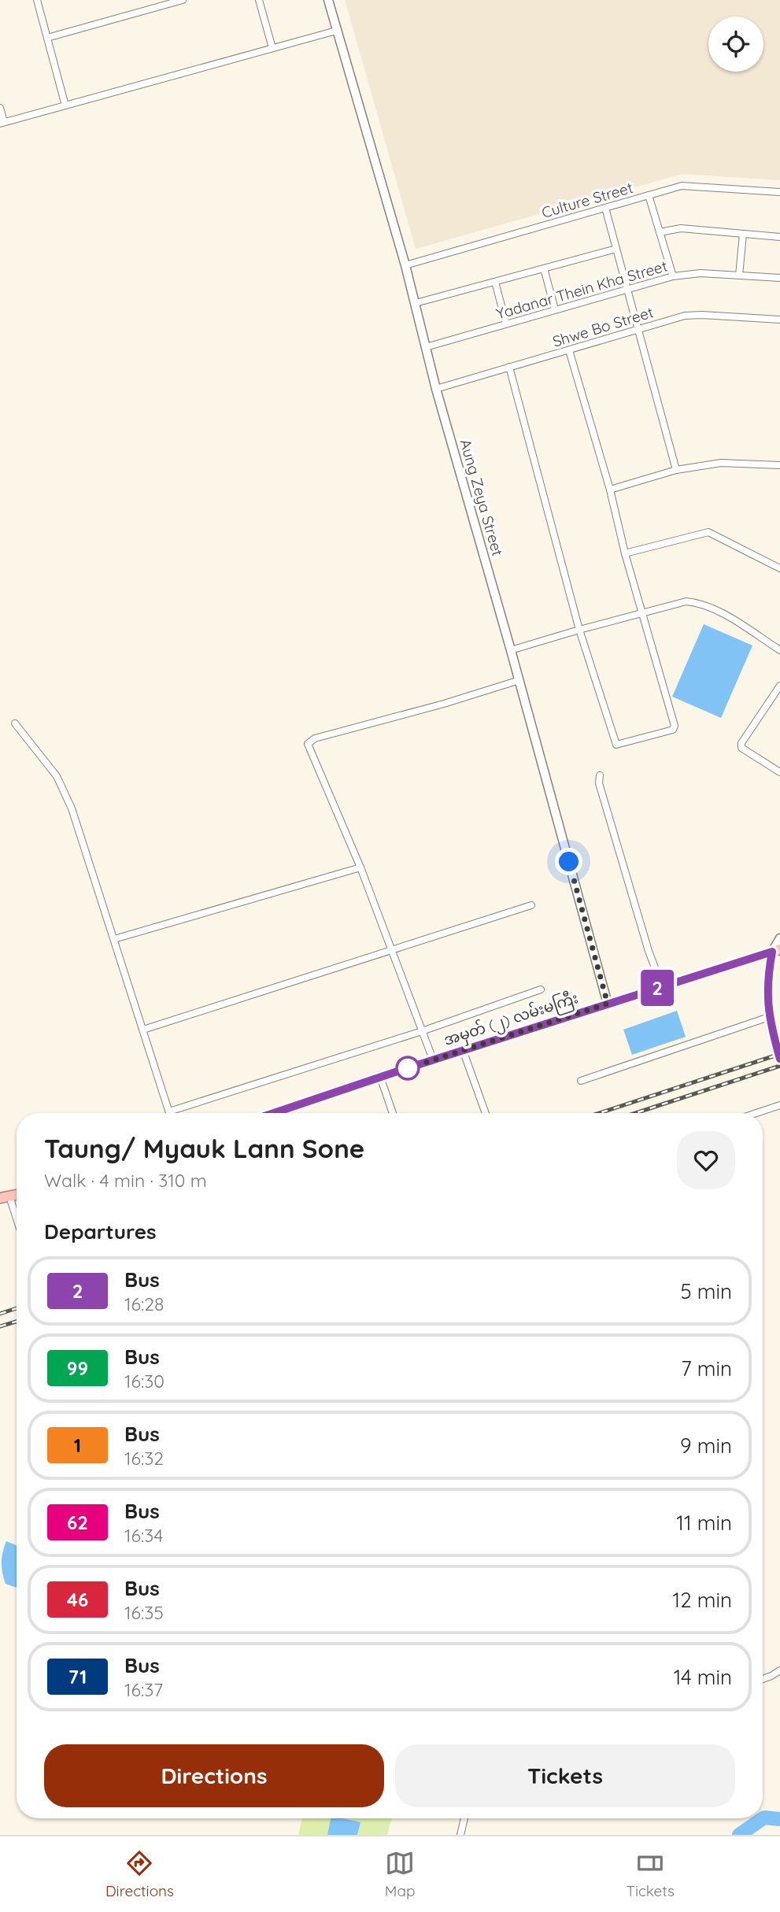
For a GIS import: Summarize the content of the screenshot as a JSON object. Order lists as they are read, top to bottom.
{
  "streets": {
    "main road": ["အမှတ် (၂) လမ်းမကြီး"],
    "street": [
      "Culture Street",
      "Yadanar Thein Kha Street",
      "Shwe Bo Street",
      "Aung Zeya Street"
    ]
  },
  "crossings": [
    ["Culture Street", "Aung Zeya Street"],
    ["Yadanar Thein Kha Street", "Aung Zeya Street"],
    ["Shwe Bo Street", "Aung Zeya Street"],
    ["Aung Zeya Street", "အမှတ် (၂) လမ်းမကြီး"]
  ],
  "lines": ["bus line 2"],
  "page": {
    "on_map": "2",
    "heading": [
      ["Taung/ Myauk Lann Sone", "Walk · 4 min · 310 m"],
      "Departures"
    ],
    "list": [
      {
        "mark": "2",
        "name": "Bus",
        "note": "16:28",
        "value": "5 min"
      },
      {
        "mark": "99",
        "name": "Bus",
        "note": "16:30",
        "value": "7 min"
      },
      {
        "mark": "1",
        "name": "Bus",
        "note": "16:32",
        "value": "9 min"
      },
      {
        "mark": "62",
        "name": "Bus",
        "note": "16:34",
        "value": "11 min"
      },
      {
        "mark": "46",
        "name": "Bus",
        "note": "16:35",
        "value": "12 min"
      },
      {
        "mark": "71",
        "name": "Bus",
        "note": "16:37",
        "value": "14 min"
      }
    ],
    "buttons": ["Directions", "Tickets"],
    "tabs": ["Directions", "Map", "Tickets"]
  }
}
